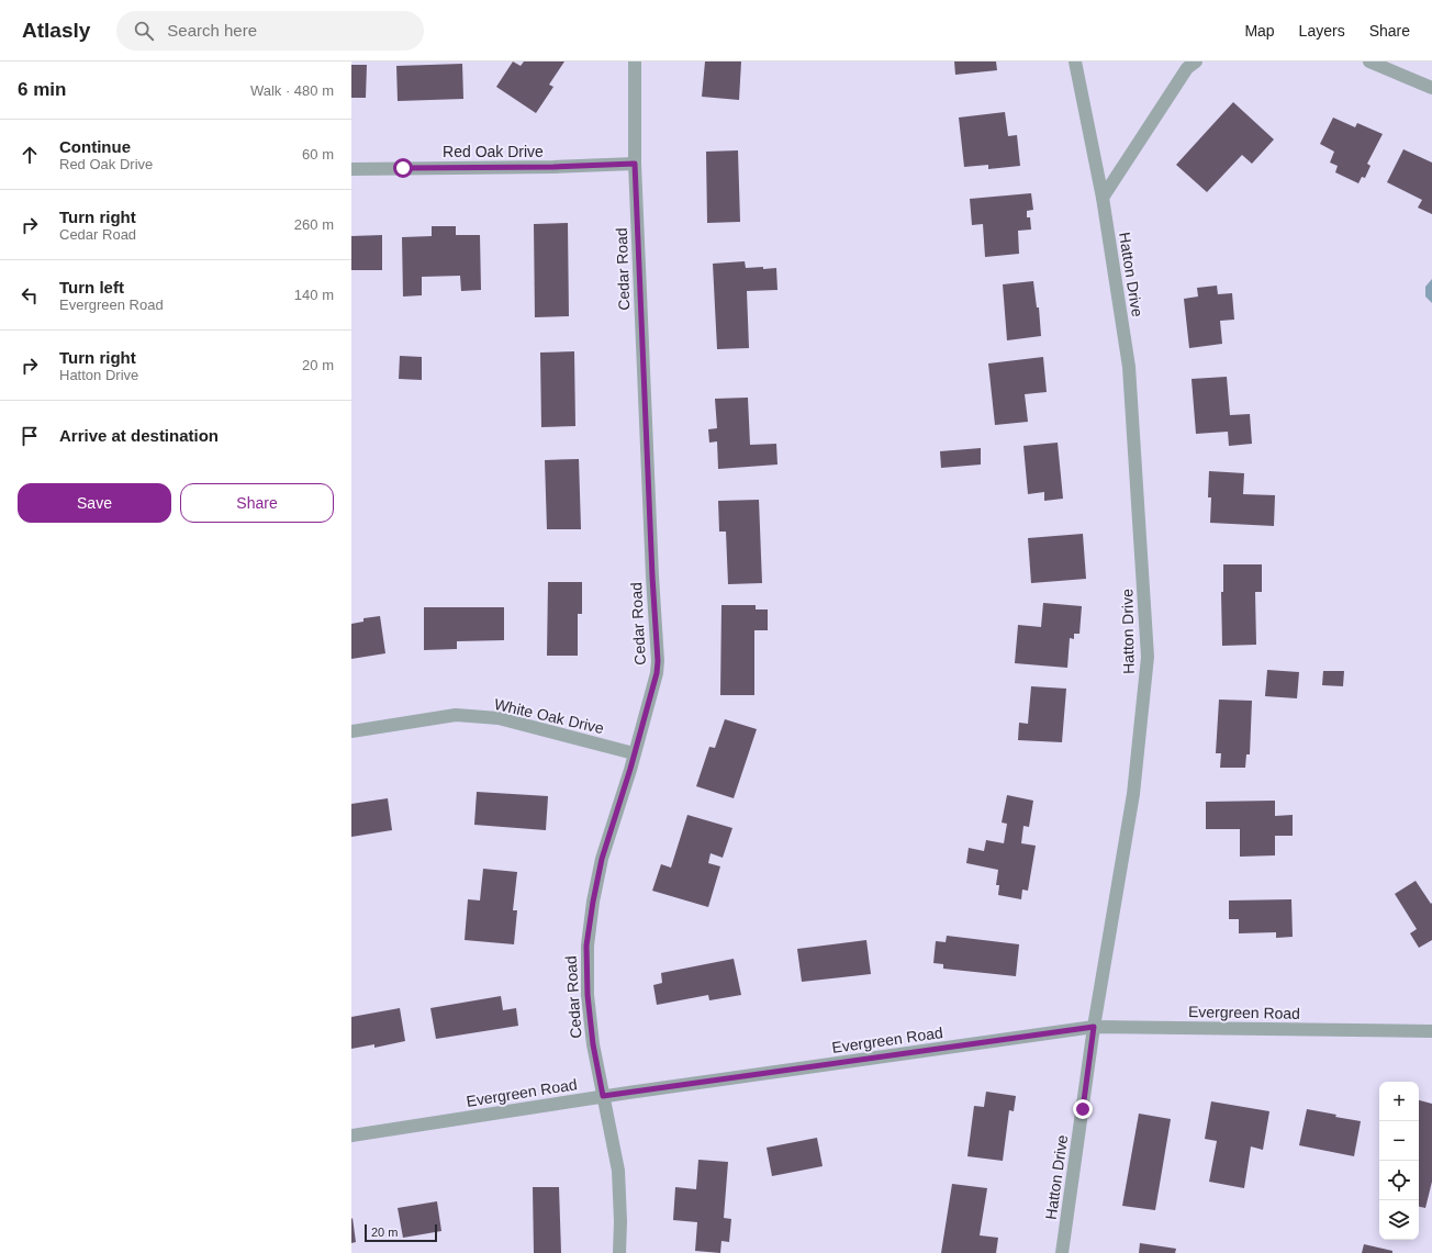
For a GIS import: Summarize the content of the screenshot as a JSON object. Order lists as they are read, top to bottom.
{
  "streets": {
    "street": [
      "Red Oak Drive",
      "Cedar Road",
      "Hatton Drive",
      "White Oak Drive",
      "Evergreen Road"
    ]
  },
  "crossings": [
    ["Red Oak Drive", "Cedar Road"],
    ["Cedar Road", "White Oak Drive"],
    ["Cedar Road", "Evergreen Road"],
    ["Hatton Drive", "Evergreen Road"]
  ],
  "scale_bar": "20 m",
  "page": {
    "header": "Atlasly",
    "search": "Search here",
    "nav": ["Map", "Layers", "Share"],
    "heading": ["6 min", "Walk · 480 m"],
    "list": [
      ["Continue", "Red Oak Drive", "60 m"],
      ["Turn right", "Cedar Road", "260 m"],
      ["Turn left", "Evergreen Road", "140 m"],
      ["Turn right", "Hatton Drive", "20 m"],
      "Arrive at destination"
    ],
    "buttons": ["Save", "Share"],
    "map_buttons": ["+", "−"],
    "scale": "20 m"
  }
}
